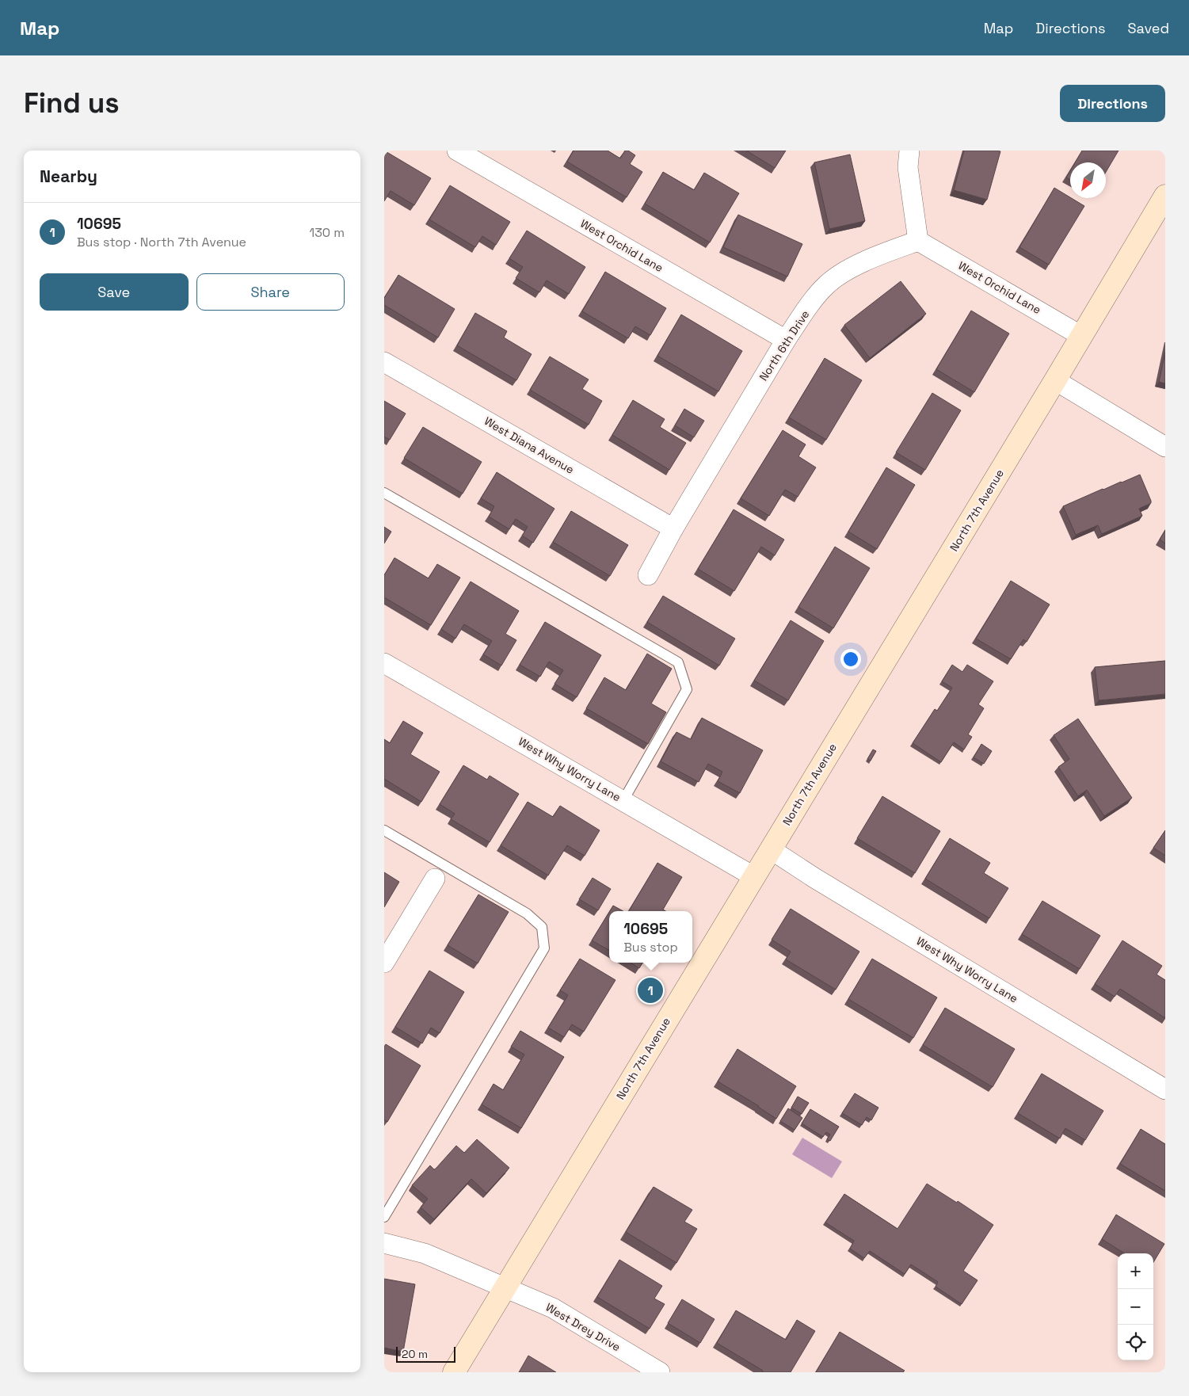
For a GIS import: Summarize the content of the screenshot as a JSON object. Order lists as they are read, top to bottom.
{
  "streets": {
    "main road": ["North 7th Avenue"],
    "street": [
      "West Orchid Lane",
      "North 6th Drive",
      "West Diana Avenue",
      "West Why Worry Lane",
      "West Drey Drive"
    ]
  },
  "crossings": [
    ["West Orchid Lane", "North 6th Drive"],
    ["West Orchid Lane", "North 7th Avenue"],
    ["North 6th Drive", "West Diana Avenue"],
    ["North 7th Avenue", "West Why Worry Lane"],
    ["North 7th Avenue", "West Drey Drive"]
  ],
  "scale_bar": "20 m",
  "north": "bottom left",
  "page": {
    "header": "Map",
    "nav": ["Map", "Directions", "Saved"],
    "buttons": [
      "Directions",
      ["Save", "Share"]
    ],
    "title": "Find us",
    "heading": "Nearby",
    "list": [
      {
        "mark": "1",
        "name": "10695",
        "note": "Bus stop · North 7th Avenue",
        "value": "130 m"
      }
    ],
    "popup": ["10695", "Bus stop"],
    "pins": "1",
    "map_buttons": ["+", "−"],
    "scale": "20 m"
  }
}
